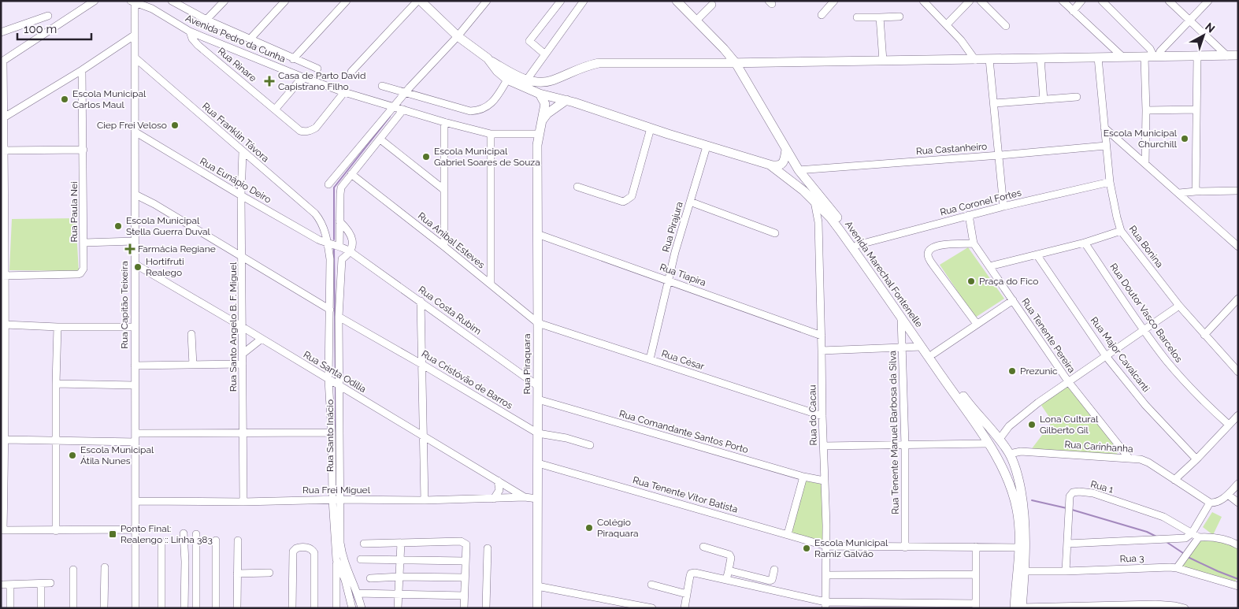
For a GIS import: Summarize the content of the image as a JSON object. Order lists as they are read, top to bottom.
{
  "streets": {
    "main road": ["Avenida Marechal Fontenelle", "Rua Piraquara"],
    "street": [
      "Avenida Pedro da Cunha",
      "Rua Rinare",
      "Rua Franklin Távora",
      "Rua Castanheiro",
      "Rua Eunápio Deiro",
      "Rua Coronel Fortes",
      "Rua Paula Nei",
      "Rua Pirajura",
      "Rua Anibal Esteves",
      "Rua Bonina",
      "Rua Tiapira",
      "Rua Capitão Teixeira",
      "Rua Costa Rubim",
      "Rua Doutor Vasco Barcelos",
      "Rua Santo Angelo B. F. Miguel",
      "Rua Tenente Pereira",
      "Rua Major Cavalcanti",
      "Rua César",
      "Rua Santa Odília",
      "Rua Cristóvão de Barros",
      "Rua do Cacau",
      "Rua Comandante Santos Porto",
      "Rua Tenente Manuel Barbosa da Silva",
      "Rua Santo Inácio",
      "Rua Carinhanha",
      "Rua 1",
      "Rua Frei Miguel",
      "Rua Tenente Vítor Batista",
      "Rua 3"
    ]
  },
  "crossings": [
    ["Avenida Pedro da Cunha", "Rua Rinare"],
    ["Avenida Pedro da Cunha", "Rua Capitão Teixeira"],
    ["Avenida Pedro da Cunha", "Rua Piraquara"],
    ["Rua Franklin Távora", "Rua Eunápio Deiro"],
    ["Rua Franklin Távora", "Rua Capitão Teixeira"],
    ["Rua Franklin Távora", "Rua Santo Angelo B. F. Miguel"],
    ["Rua Castanheiro", "Rua Bonina"],
    ["Rua Castanheiro", "Avenida Marechal Fontenelle"],
    ["Rua Eunápio Deiro", "Rua Capitão Teixeira"],
    ["Rua Eunápio Deiro", "Rua Costa Rubim"],
    ["Rua Eunápio Deiro", "Rua Santo Angelo B. F. Miguel"],
    ["Rua Coronel Fortes", "Rua Bonina"],
    ["Rua Coronel Fortes", "Avenida Marechal Fontenelle"],
    ["Rua Coronel Fortes", "Rua Tenente Pereira"],
    ["Rua Pirajura", "Avenida Marechal Fontenelle"],
    ["Rua Pirajura", "Rua Tiapira"],
    ["Rua Pirajura", "Rua César"],
    ["Rua Anibal Esteves", "Rua César"],
    ["Rua Anibal Esteves", "Rua Piraquara"],
    ["Avenida Marechal Fontenelle", "Rua Piraquara"],
    ["Avenida Marechal Fontenelle", "Rua do Cacau"],
    ["Avenida Marechal Fontenelle", "Rua Tenente Manuel Barbosa da Silva"],
    ["Avenida Marechal Fontenelle", "Rua Carinhanha"],
    ["Avenida Marechal Fontenelle", "Rua Tenente Vítor Batista"],
    ["Avenida Marechal Fontenelle", "Rua 3"],
    ["Rua Tiapira", "Rua Piraquara"],
    ["Rua Tiapira", "Rua do Cacau"],
    ["Rua Capitão Teixeira", "Rua Santa Odília"],
    ["Rua Capitão Teixeira", "Rua Frei Miguel"],
    ["Rua Costa Rubim", "Rua Piraquara"],
    ["Rua Santo Angelo B. F. Miguel", "Rua Santa Odília"],
    ["Rua Santo Angelo B. F. Miguel", "Rua Frei Miguel"],
    ["Rua Tenente Pereira", "Rua Carinhanha"],
    ["Rua César", "Rua Piraquara"],
    ["Rua César", "Rua do Cacau"],
    ["Rua Piraquara", "Rua Cristóvão de Barros"],
    ["Rua Piraquara", "Rua Comandante Santos Porto"],
    ["Rua Piraquara", "Rua Frei Miguel"],
    ["Rua Piraquara", "Rua Tenente Vítor Batista"],
    ["Rua Santa Odília", "Rua Santo Inácio"],
    ["Rua Santa Odília", "Rua Frei Miguel"],
    ["Rua Cristóvão de Barros", "Rua Santo Inácio"],
    ["Rua do Cacau", "Rua Comandante Santos Porto"],
    ["Rua do Cacau", "Rua Tenente Vítor Batista"],
    ["Rua Tenente Manuel Barbosa da Silva", "Rua Tenente Vítor Batista"],
    ["Rua Santo Inácio", "Rua Frei Miguel"],
    ["Rua 1", "Rua 3"]
  ],
  "places": {
    "health": ["Casa de Parto David Capistrano Filho", "Farmácia Regiane"],
    "other": [
      "Escola Municipal Carlos Maul",
      "Ciep Frei Veloso",
      "Escola Municipal Churchill",
      "Escola Municipal Gabriel Soares de Souza",
      "Escola Municipal Stella Guerra Duval",
      "Hortifruti Realego",
      "Praça do Fico",
      "Prezunic",
      "Lona Cultural Gilberto Gil",
      "Escola Municipal Átila Nunes",
      "Colégio Piraquara",
      "Escola Municipal Ramiz Galvão"
    ],
    "transit": ["Ponto Final: Realengo :: Linha 383"]
  },
  "scale_bar": "100 m",
  "north": "top right"
}
